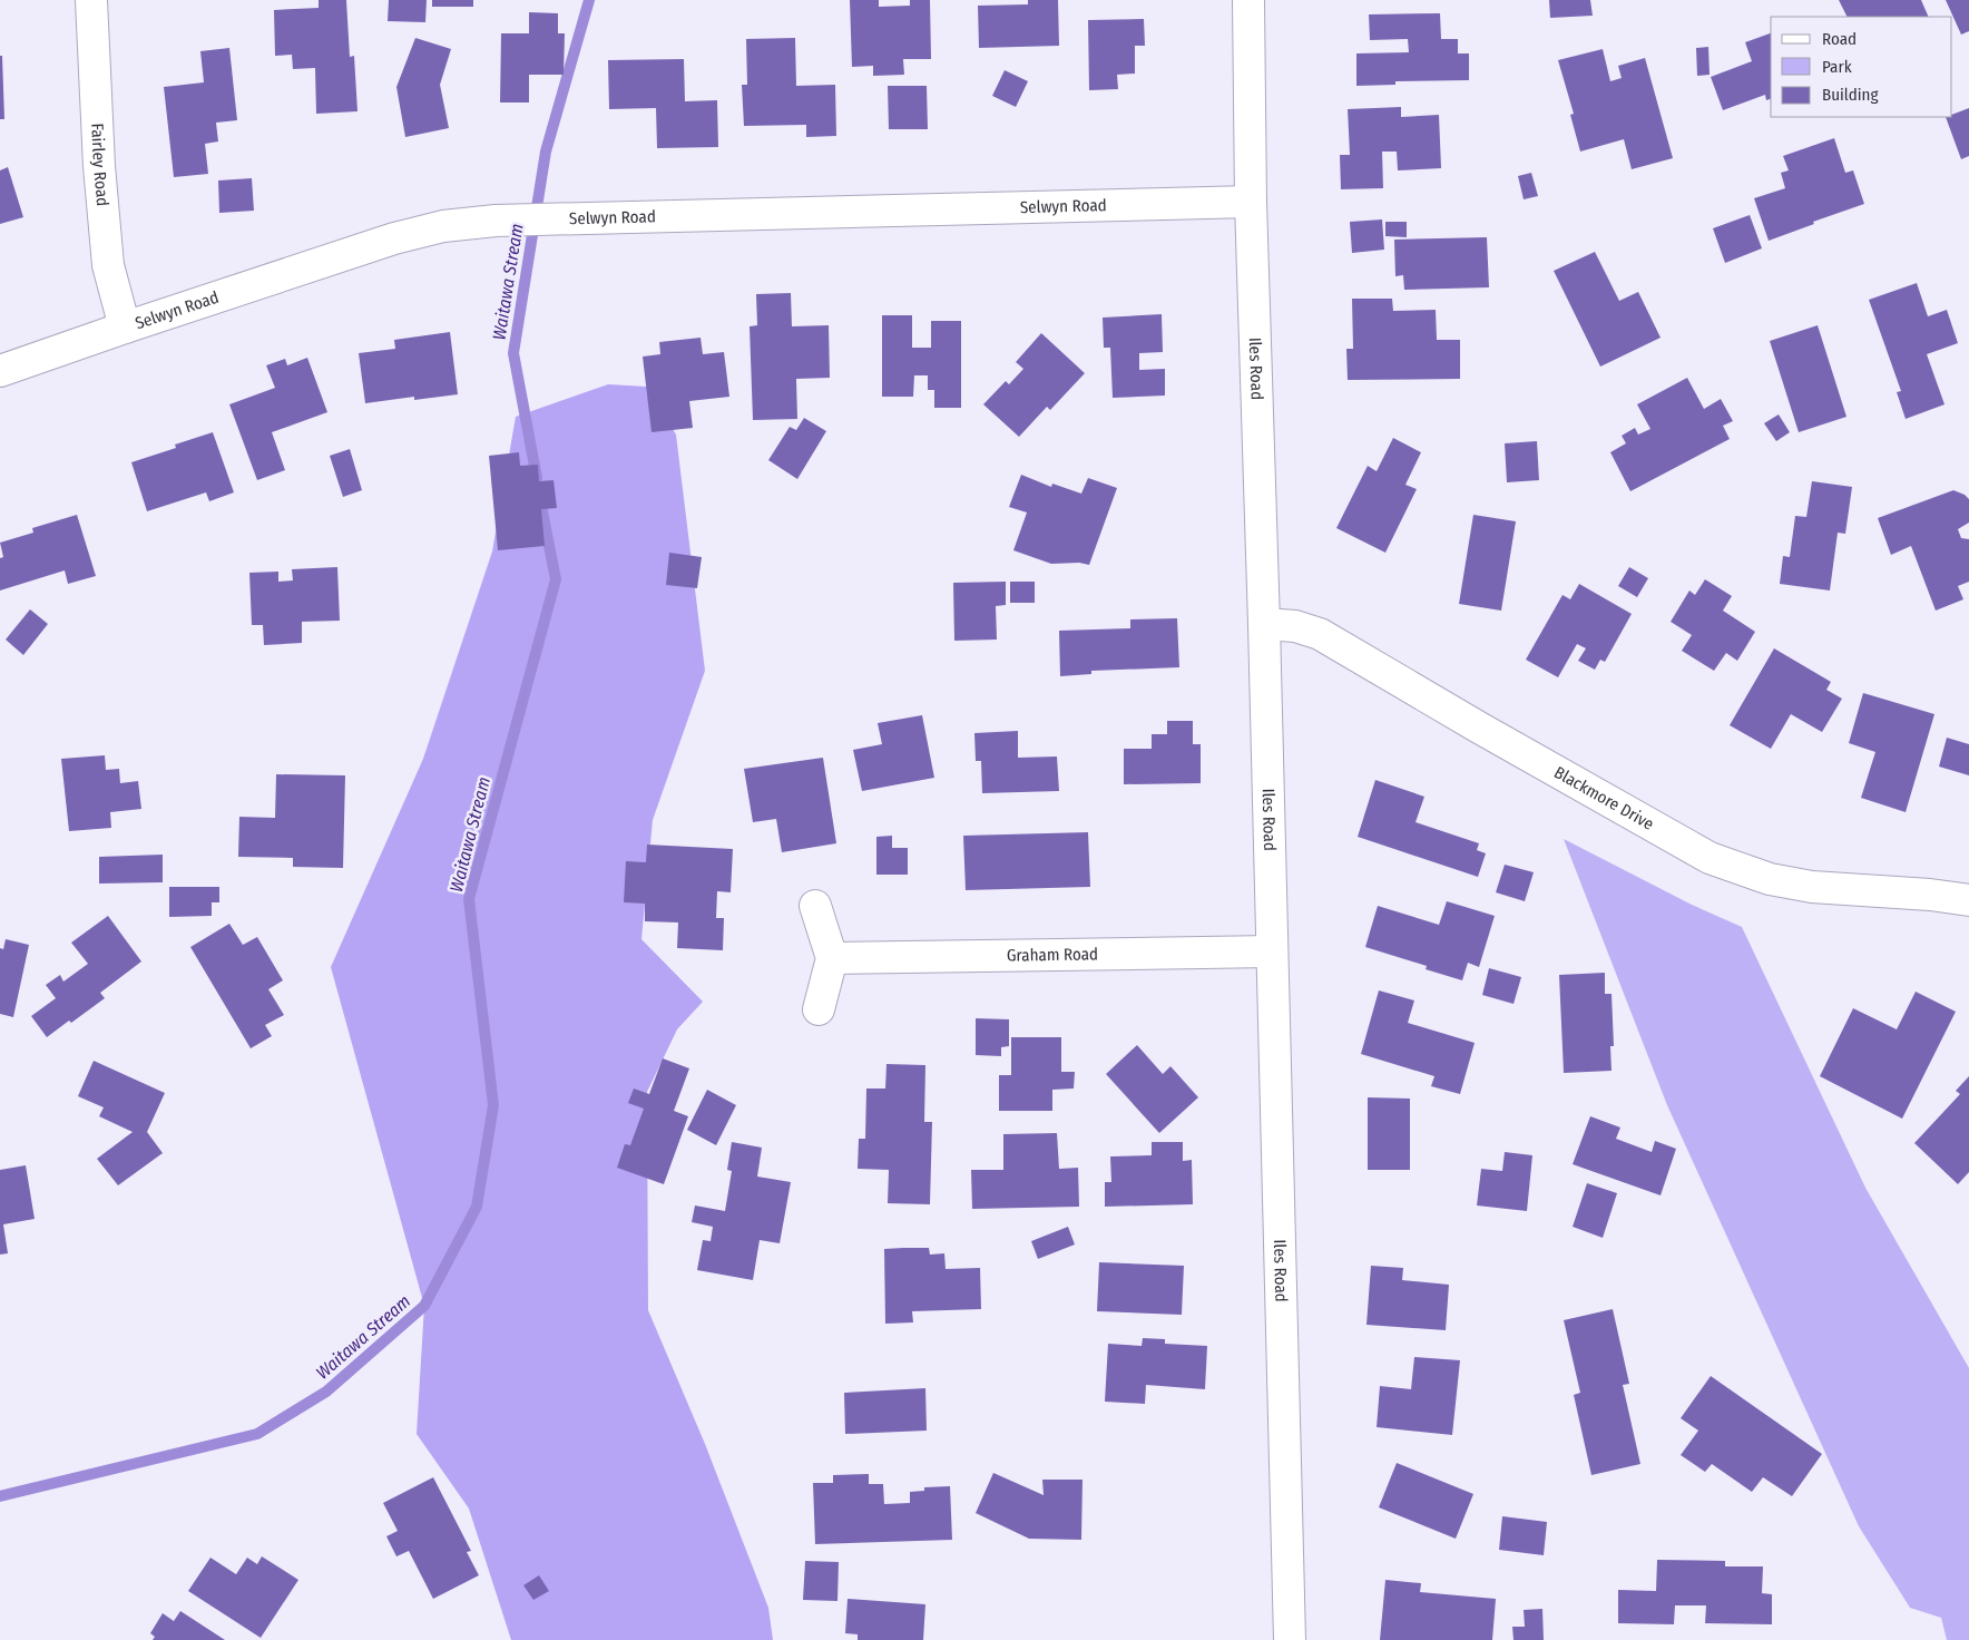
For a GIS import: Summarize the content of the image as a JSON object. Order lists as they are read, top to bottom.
{
  "streets": {
    "street": [
      "Fairley Road",
      "Selwyn Road",
      "Iles Road",
      "Blackmore Drive",
      "Graham Road"
    ]
  },
  "crossings": [
    ["Fairley Road", "Selwyn Road"],
    ["Selwyn Road", "Iles Road"],
    ["Iles Road", "Blackmore Drive"],
    ["Iles Road", "Graham Road"]
  ],
  "water": ["Waitawa Stream"],
  "legend": ["Road", "Park", "Building"]
}
